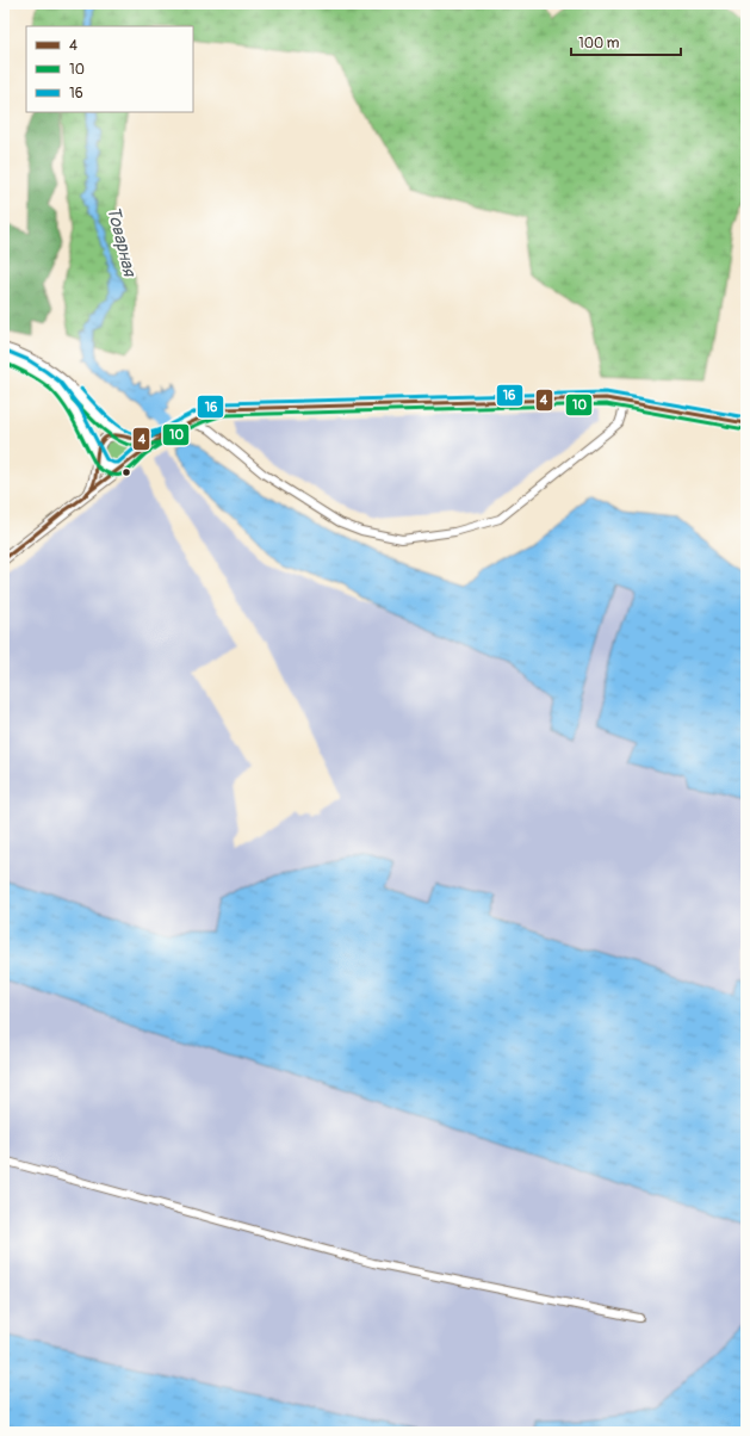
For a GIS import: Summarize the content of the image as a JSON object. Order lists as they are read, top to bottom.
{
  "water": ["Товарная"],
  "lines": ["transit line 16", "transit line 10", "transit line 4"],
  "legend": ["4", "10", "16"],
  "scale_bar": "100 m"
}
